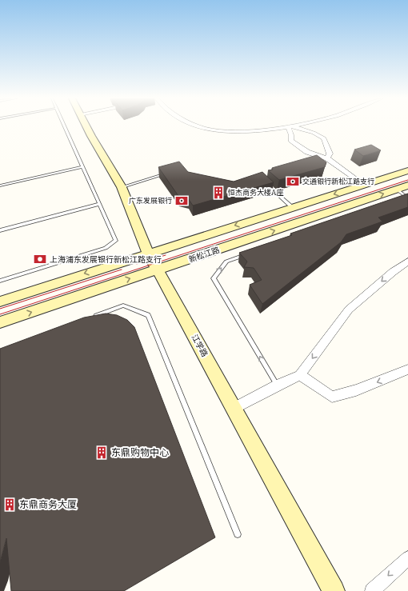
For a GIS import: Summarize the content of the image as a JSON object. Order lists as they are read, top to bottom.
{
  "streets": {
    "main road": ["新松江路", "江学路"]
  },
  "crossings": [
    ["新松江路", "江学路"]
  ],
  "places": {
    "bank": ["交通银行新松江路支行", "广东发展银行", "上海浦东发展银行新松江路支行"],
    "building": ["恒杰商务大楼A座", "东鼎购物中心", "东鼎商务大厦"]
  }
}
